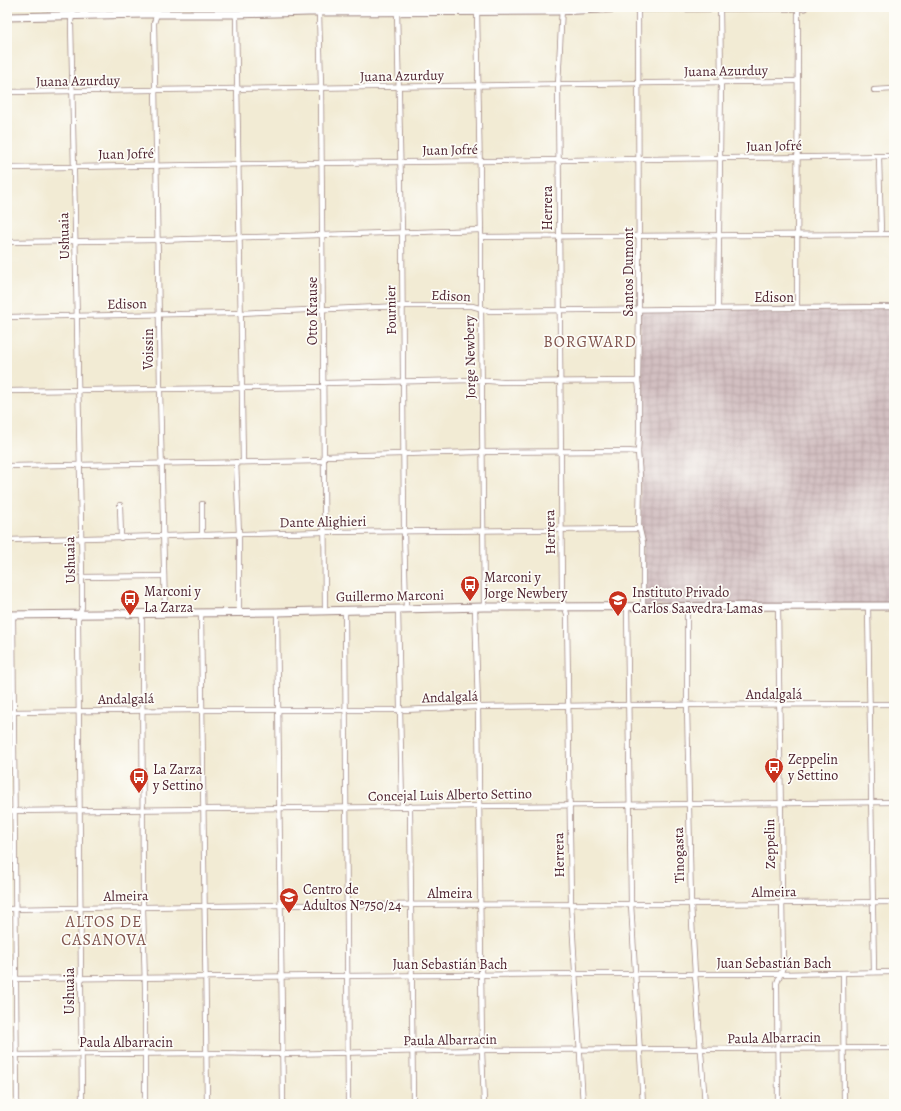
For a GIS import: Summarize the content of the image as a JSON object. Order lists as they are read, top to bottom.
{
  "streets": {
    "street": [
      "Juana Azurduy",
      "Juan Jofré",
      "Herrera",
      "Ushuaia",
      "Santos Dumont",
      "Edison",
      "Fournier",
      "Otto Krause",
      "Voissin",
      "Jorge Newbery",
      "Dante Alighieri",
      "Guillermo Marconi",
      "Andalgalá",
      "Concejal Luis Alberto Settino",
      "Zeppelin",
      "Tinogasta",
      "Almeira",
      "Juan Sebastián Bach",
      "Paula Albarracin"
    ]
  },
  "crossings": [
    ["Juana Azurduy", "Herrera"],
    ["Juana Azurduy", "Ushuaia"],
    ["Juana Azurduy", "Santos Dumont"],
    ["Juana Azurduy", "Fournier"],
    ["Juana Azurduy", "Otto Krause"],
    ["Juana Azurduy", "Voissin"],
    ["Juana Azurduy", "Jorge Newbery"],
    ["Juan Jofré", "Herrera"],
    ["Juan Jofré", "Ushuaia"],
    ["Juan Jofré", "Santos Dumont"],
    ["Juan Jofré", "Fournier"],
    ["Juan Jofré", "Otto Krause"],
    ["Juan Jofré", "Voissin"],
    ["Juan Jofré", "Jorge Newbery"],
    ["Herrera", "Edison"],
    ["Herrera", "Dante Alighieri"],
    ["Herrera", "Guillermo Marconi"],
    ["Herrera", "Andalgalá"],
    ["Herrera", "Concejal Luis Alberto Settino"],
    ["Herrera", "Almeira"],
    ["Herrera", "Juan Sebastián Bach"],
    ["Herrera", "Paula Albarracin"],
    ["Ushuaia", "Edison"],
    ["Ushuaia", "Dante Alighieri"],
    ["Ushuaia", "Guillermo Marconi"],
    ["Ushuaia", "Andalgalá"],
    ["Ushuaia", "Concejal Luis Alberto Settino"],
    ["Ushuaia", "Almeira"],
    ["Ushuaia", "Juan Sebastián Bach"],
    ["Ushuaia", "Paula Albarracin"],
    ["Santos Dumont", "Edison"],
    ["Santos Dumont", "Dante Alighieri"],
    ["Santos Dumont", "Guillermo Marconi"],
    ["Edison", "Fournier"],
    ["Edison", "Otto Krause"],
    ["Edison", "Voissin"],
    ["Edison", "Jorge Newbery"],
    ["Fournier", "Dante Alighieri"],
    ["Fournier", "Guillermo Marconi"],
    ["Fournier", "Andalgalá"],
    ["Fournier", "Concejal Luis Alberto Settino"],
    ["Otto Krause", "Dante Alighieri"],
    ["Otto Krause", "Guillermo Marconi"],
    ["Voissin", "Dante Alighieri"],
    ["Voissin", "Guillermo Marconi"],
    ["Jorge Newbery", "Dante Alighieri"],
    ["Jorge Newbery", "Guillermo Marconi"],
    ["Guillermo Marconi", "Zeppelin"],
    ["Guillermo Marconi", "Tinogasta"],
    ["Andalgalá", "Zeppelin"],
    ["Andalgalá", "Tinogasta"],
    ["Concejal Luis Alberto Settino", "Zeppelin"],
    ["Concejal Luis Alberto Settino", "Tinogasta"],
    ["Zeppelin", "Almeira"],
    ["Zeppelin", "Juan Sebastián Bach"],
    ["Zeppelin", "Paula Albarracin"],
    ["Tinogasta", "Almeira"],
    ["Tinogasta", "Juan Sebastián Bach"],
    ["Tinogasta", "Paula Albarracin"]
  ],
  "districts": ["BORGWARD", "ALTOS DE CASANOVA"],
  "places": {
    "bus stop": [
      "Marconi y Jorge Newbery",
      "Marconi y La Zarza",
      "Zeppelin y Settino",
      "La Zarza y Settino"
    ],
    "school or university": ["Instituto Privado Carlos Saavedra Lamas", "Centro de Adultos Nº750/24"]
  }
}
